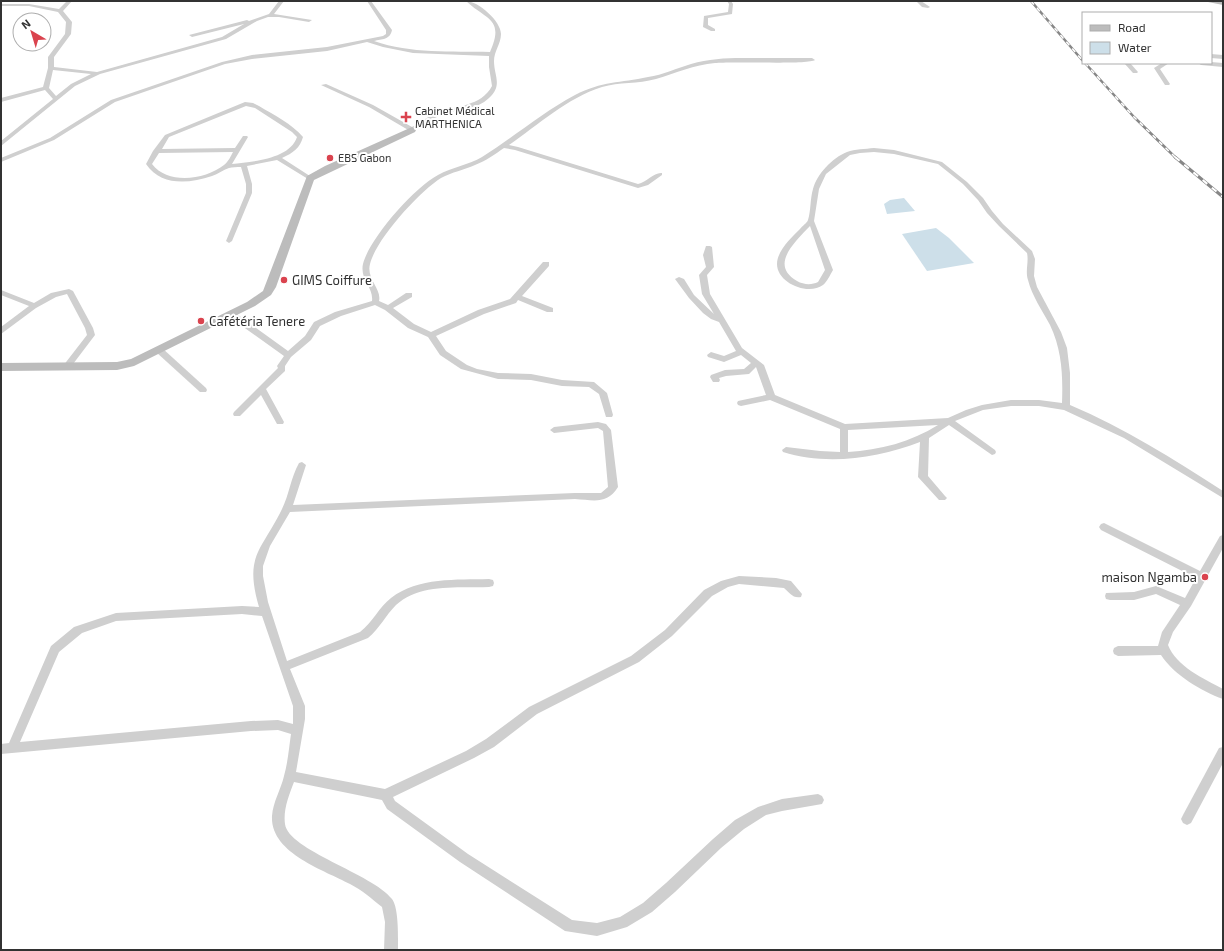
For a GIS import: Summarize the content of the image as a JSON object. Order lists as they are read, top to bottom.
{
  "places": {
    "health": ["Cabinet Médical MARTHENICA"],
    "other": [
      "EBS Gabon",
      "GIMS Coiffure",
      "Cafétéria Tenere",
      "maison Ngamba"
    ]
  },
  "legend": ["Road", "Water"],
  "north": "top left"
}
